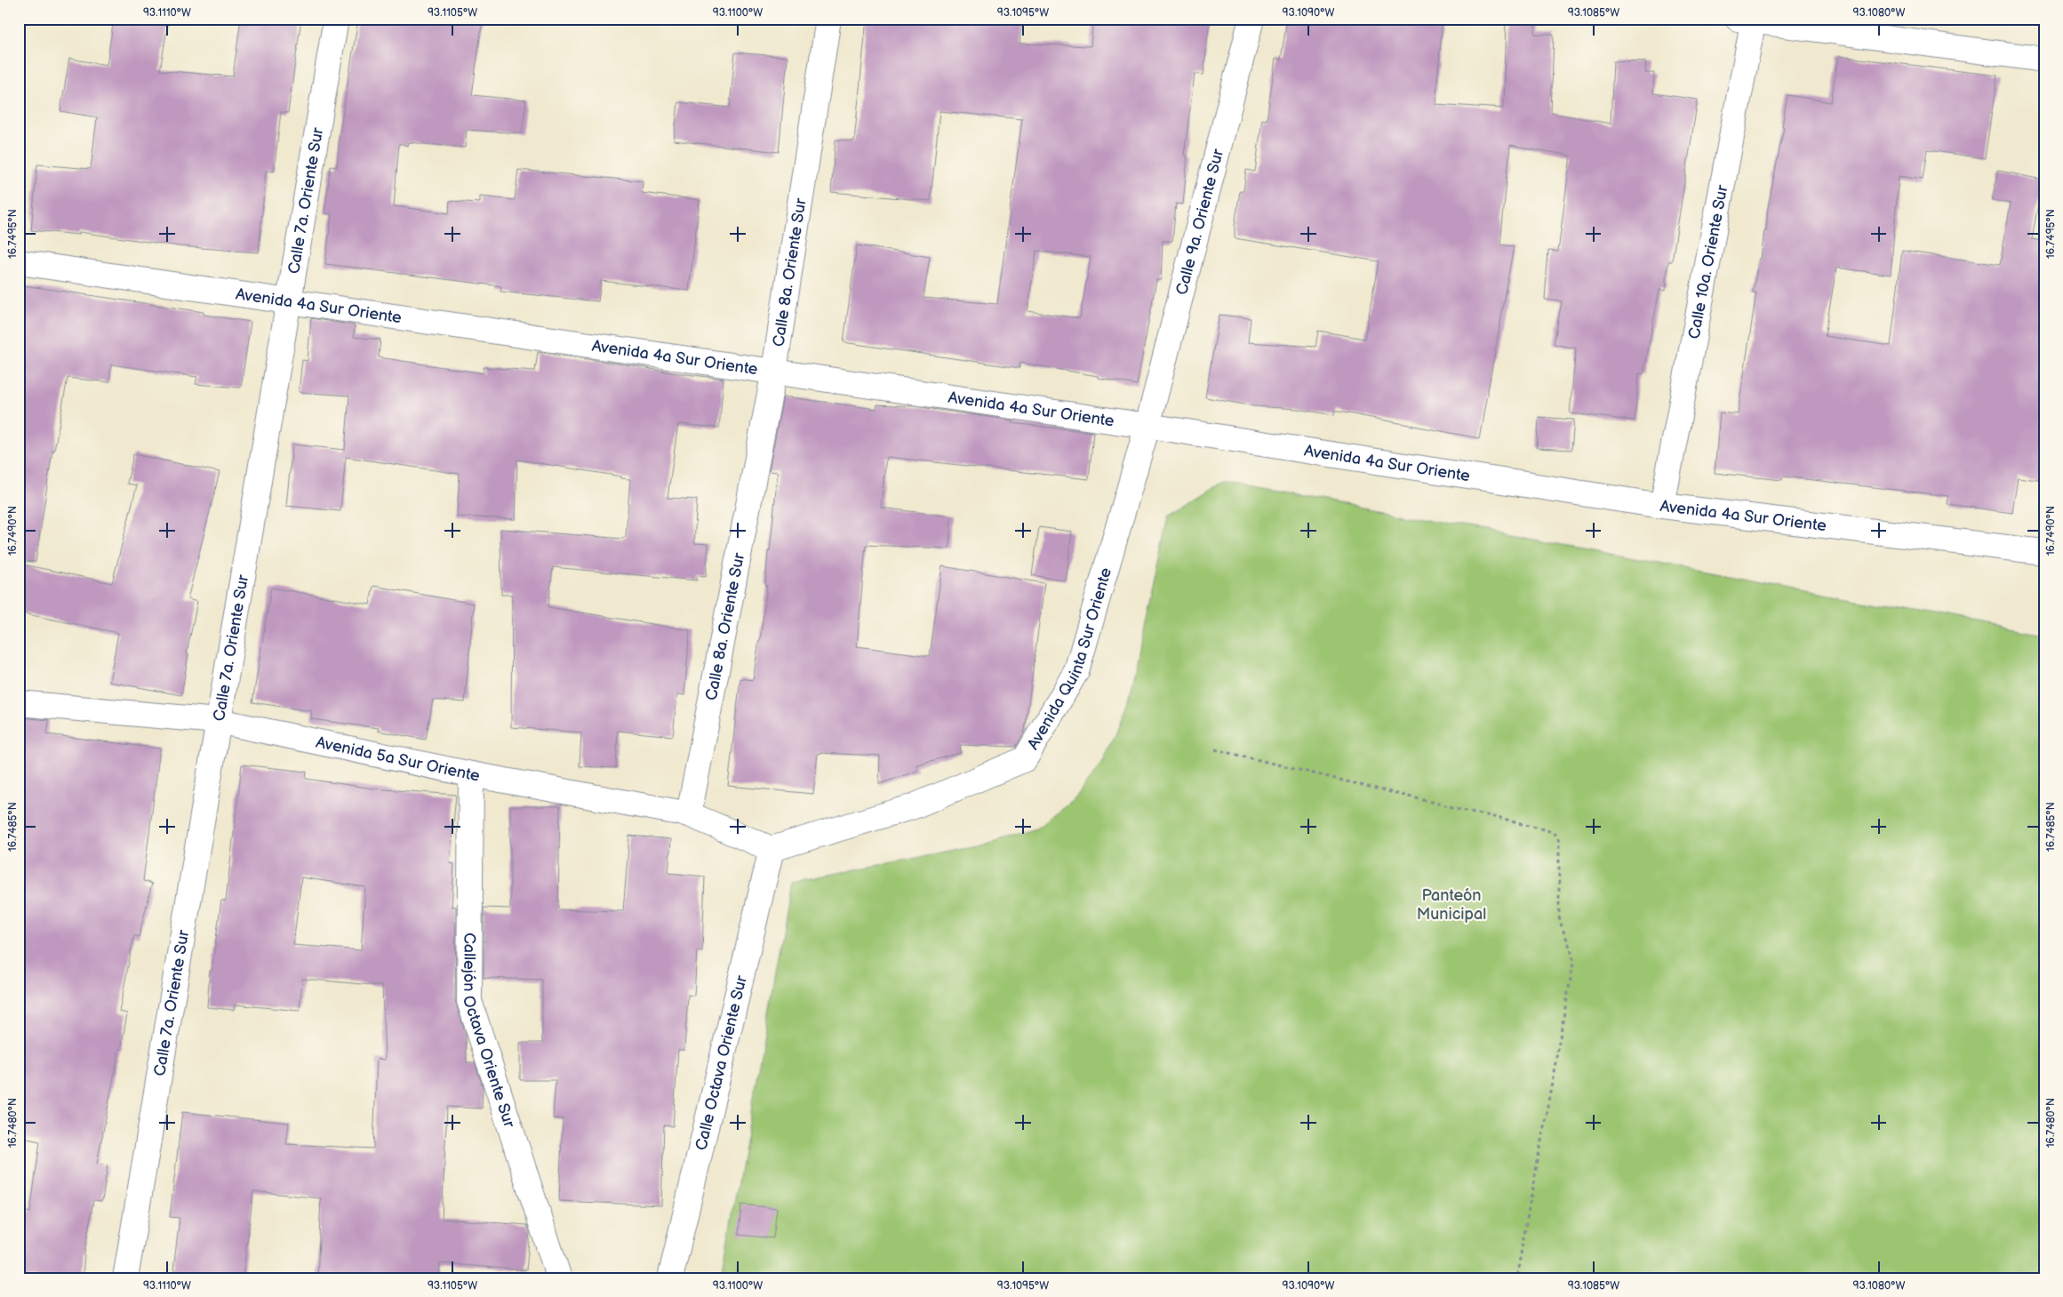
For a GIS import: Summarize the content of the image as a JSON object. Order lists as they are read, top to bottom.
{
  "streets": {
    "street": [
      "Calle 7a. Oriente Sur",
      "Calle 9a. Oriente Sur",
      "Calle 10a. Oriente Sur",
      "Calle 8a. Oriente Sur",
      "Avenida 4a Sur Oriente",
      "Avenida Quinta Sur Oriente",
      "Avenida 5a Sur Oriente",
      "Callejón Octava Oriente Sur",
      "Calle Octava Oriente Sur"
    ]
  },
  "crossings": [
    ["Calle 7a. Oriente Sur", "Avenida 4a Sur Oriente"],
    ["Calle 7a. Oriente Sur", "Avenida 5a Sur Oriente"],
    ["Calle 9a. Oriente Sur", "Avenida 4a Sur Oriente"],
    ["Calle 9a. Oriente Sur", "Avenida Quinta Sur Oriente"],
    ["Calle 10a. Oriente Sur", "Avenida 4a Sur Oriente"],
    ["Calle 8a. Oriente Sur", "Avenida 4a Sur Oriente"],
    ["Calle 8a. Oriente Sur", "Avenida 5a Sur Oriente"],
    ["Avenida 4a Sur Oriente", "Avenida Quinta Sur Oriente"],
    ["Avenida Quinta Sur Oriente", "Avenida 5a Sur Oriente"],
    ["Avenida Quinta Sur Oriente", "Calle Octava Oriente Sur"],
    ["Avenida 5a Sur Oriente", "Callejón Octava Oriente Sur"],
    ["Avenida 5a Sur Oriente", "Calle Octava Oriente Sur"]
  ],
  "parks": ["Panteón Municipal"],
  "coordinates": [
    "93.1110°W",
    "93.1105°W",
    "93.1100°W",
    "93.1095°W",
    "93.1090°W",
    "93.1085°W",
    "93.1080°W",
    "16.7495°N",
    "16.7490°N",
    "16.7485°N",
    "16.7480°N"
  ]
}
